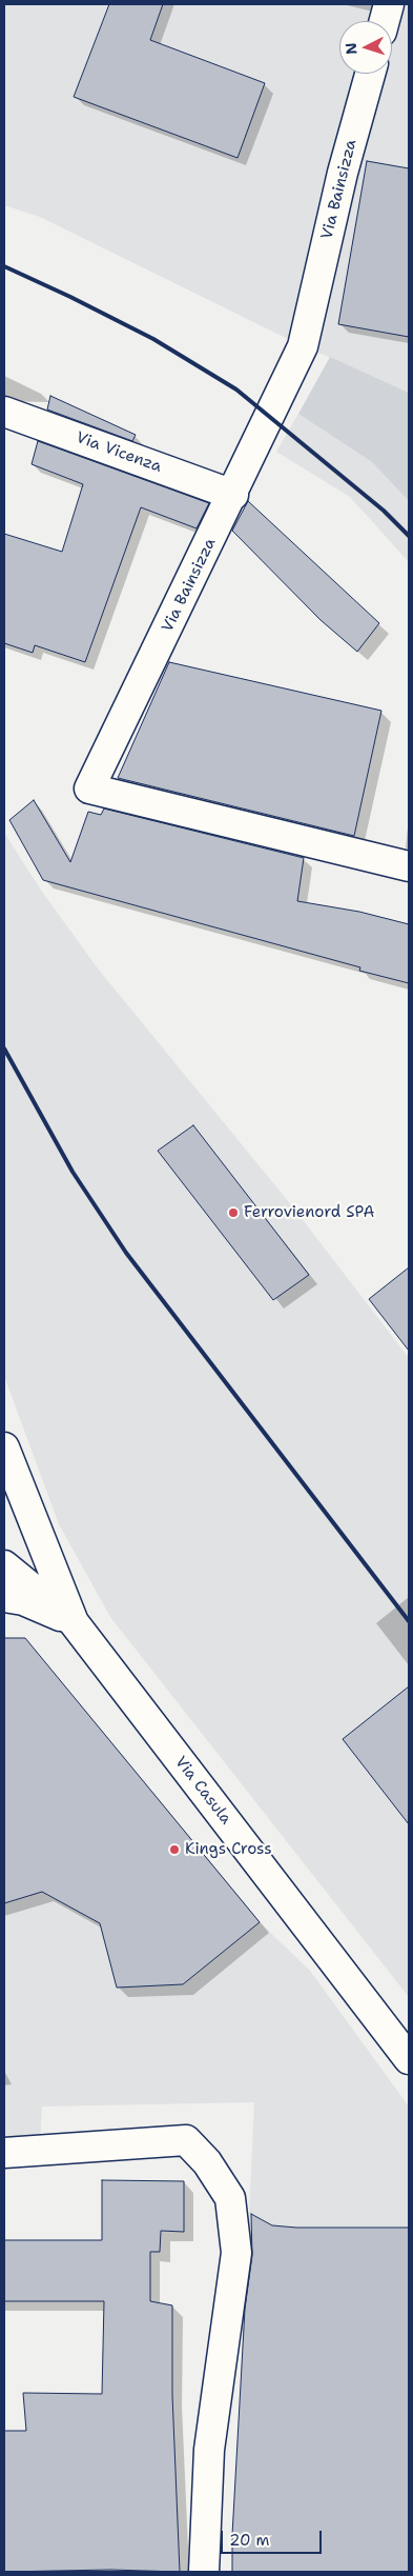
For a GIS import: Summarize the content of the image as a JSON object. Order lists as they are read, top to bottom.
{
  "streets": {
    "street": ["Via Bainsizza", "Via Vicenza", "Via Casula"]
  },
  "crossings": [
    ["Via Bainsizza", "Via Vicenza"]
  ],
  "places": ["Ferrovienord SPA", "Kings Cross"],
  "scale_bar": "20 m",
  "north": "left"
}
